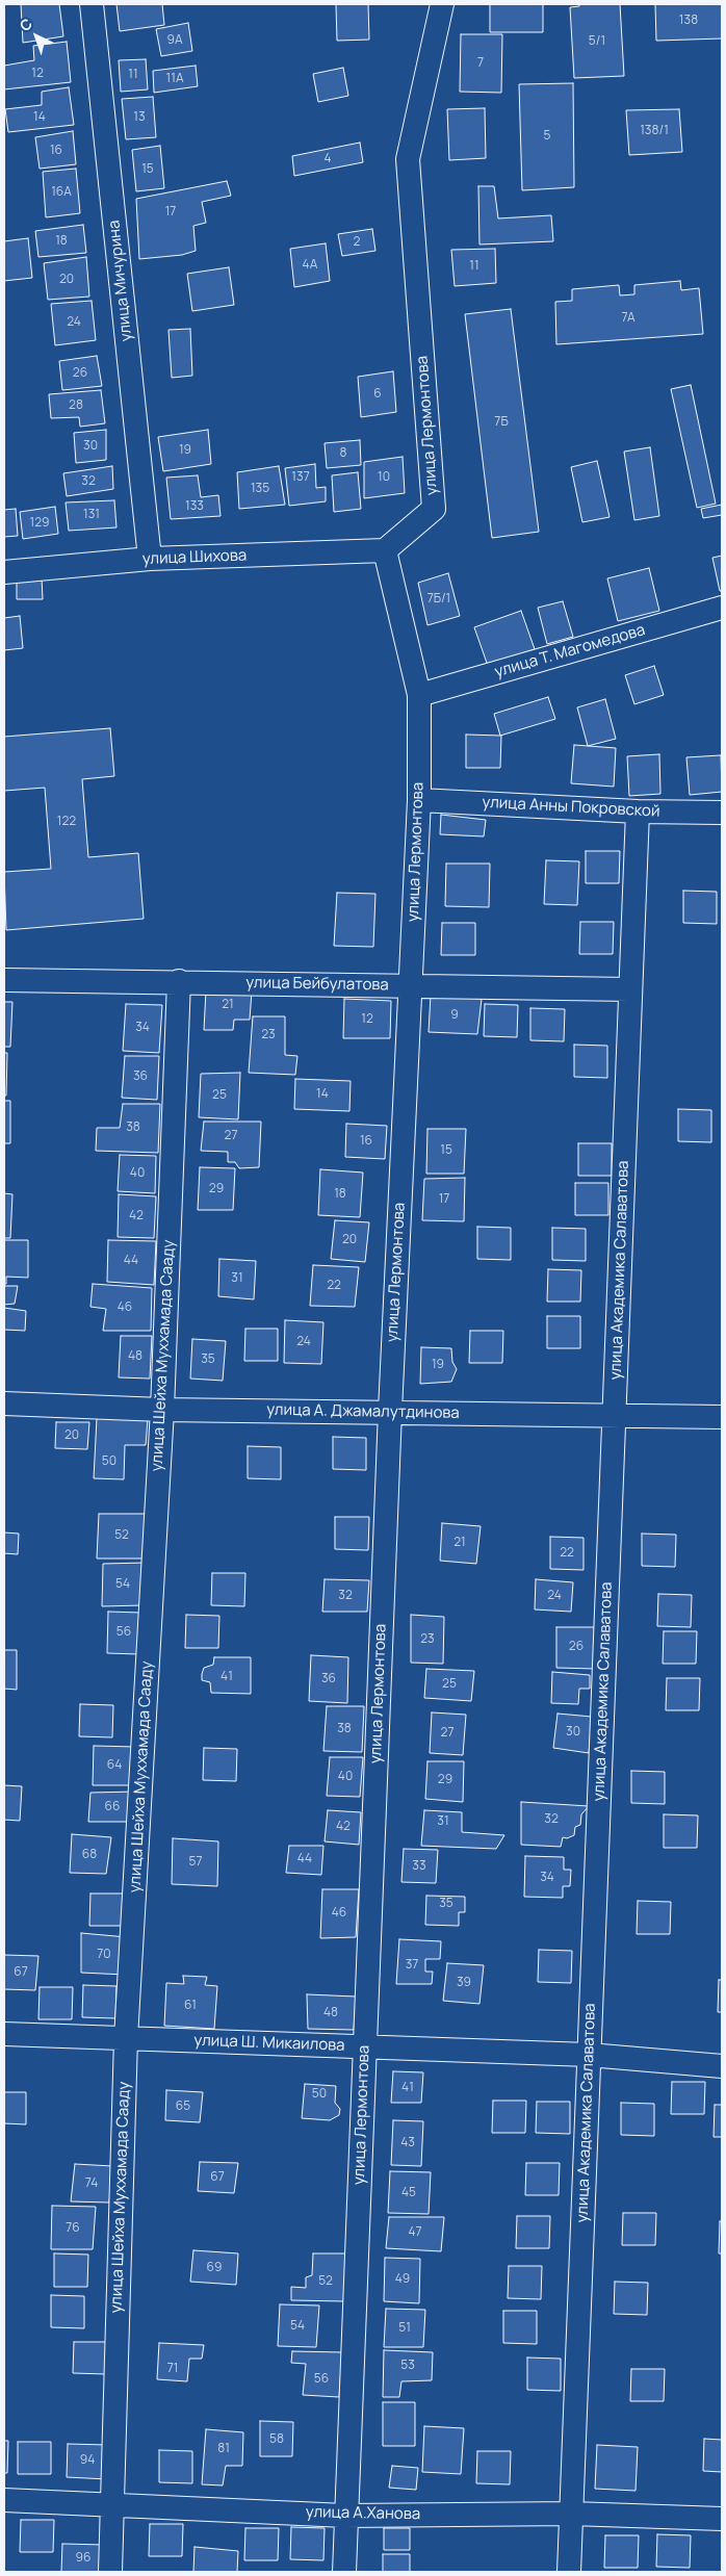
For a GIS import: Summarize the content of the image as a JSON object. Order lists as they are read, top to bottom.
{
  "streets": {
    "street": [
      "улица Мичурина",
      "улица Лермонтова",
      "улица Шихова",
      "улица Т. Магомедова",
      "улица Анны Покровской",
      "улица Бейбулатова",
      "улица Академика Салаватова",
      "улица Шейха Муххамада Сааду",
      "улица А. Джамалутдинова",
      "улица Ш. Микаилова",
      "улица А.Ханова"
    ]
  },
  "crossings": [
    ["улица Мичурина", "улица Шихова"],
    ["улица Лермонтова", "улица Шихова"],
    ["улица Лермонтова", "улица Т. Магомедова"],
    ["улица Лермонтова", "улица Анны Покровской"],
    ["улица Лермонтова", "улица Бейбулатова"],
    ["улица Лермонтова", "улица А. Джамалутдинова"],
    ["улица Лермонтова", "улица Ш. Микаилова"],
    ["улица Лермонтова", "улица А.Ханова"],
    ["улица Анны Покровской", "улица Академика Салаватова"],
    ["улица Бейбулатова", "улица Академика Салаватова"],
    ["улица Бейбулатова", "улица Шейха Муххамада Сааду"],
    ["улица Академика Салаватова", "улица А. Джамалутдинова"],
    ["улица Академика Салаватова", "улица Ш. Микаилова"],
    ["улица Академика Салаватова", "улица А.Ханова"],
    ["улица Шейха Муххамада Сааду", "улица А. Джамалутдинова"],
    ["улица Шейха Муххамада Сааду", "улица Ш. Микаилова"],
    ["улица Шейха Муххамада Сааду", "улица А.Ханова"]
  ],
  "house_numbers": [
    "138",
    "9А",
    "5/1",
    "7",
    "12",
    "11",
    "11А",
    "14",
    "13",
    "138/1",
    "5",
    "16",
    "4",
    "15",
    "16А",
    "17",
    "18",
    "2",
    "4А",
    "11",
    "20",
    "7А",
    "24",
    "26",
    "6",
    "28",
    "7Б",
    "30",
    "19",
    "8",
    "137",
    "10",
    "32",
    "135",
    "133",
    "131",
    "129",
    "7Б/1",
    "122",
    "21",
    "9",
    "12",
    "34",
    "23",
    "36",
    "14",
    "25",
    "38",
    "27",
    "16",
    "15",
    "40",
    "29",
    "18",
    "17",
    "42",
    "20",
    "44",
    "31",
    "22",
    "46",
    "24",
    "48",
    "35",
    "19",
    "20",
    "50",
    "52",
    "21",
    "22",
    "54",
    "32",
    "24",
    "56",
    "23",
    "26",
    "41",
    "36",
    "25",
    "38",
    "30",
    "27",
    "64",
    "40",
    "29",
    "66",
    "32",
    "31",
    "42",
    "68",
    "44",
    "57",
    "33",
    "34",
    "35",
    "46",
    "70",
    "37",
    "67",
    "39",
    "61",
    "48",
    "41",
    "50",
    "65",
    "43",
    "67",
    "74",
    "45",
    "76",
    "47",
    "69",
    "49",
    "52",
    "54",
    "51",
    "53",
    "71",
    "56",
    "58",
    "81",
    "94",
    "96"
  ],
  "north": "top left"
}
